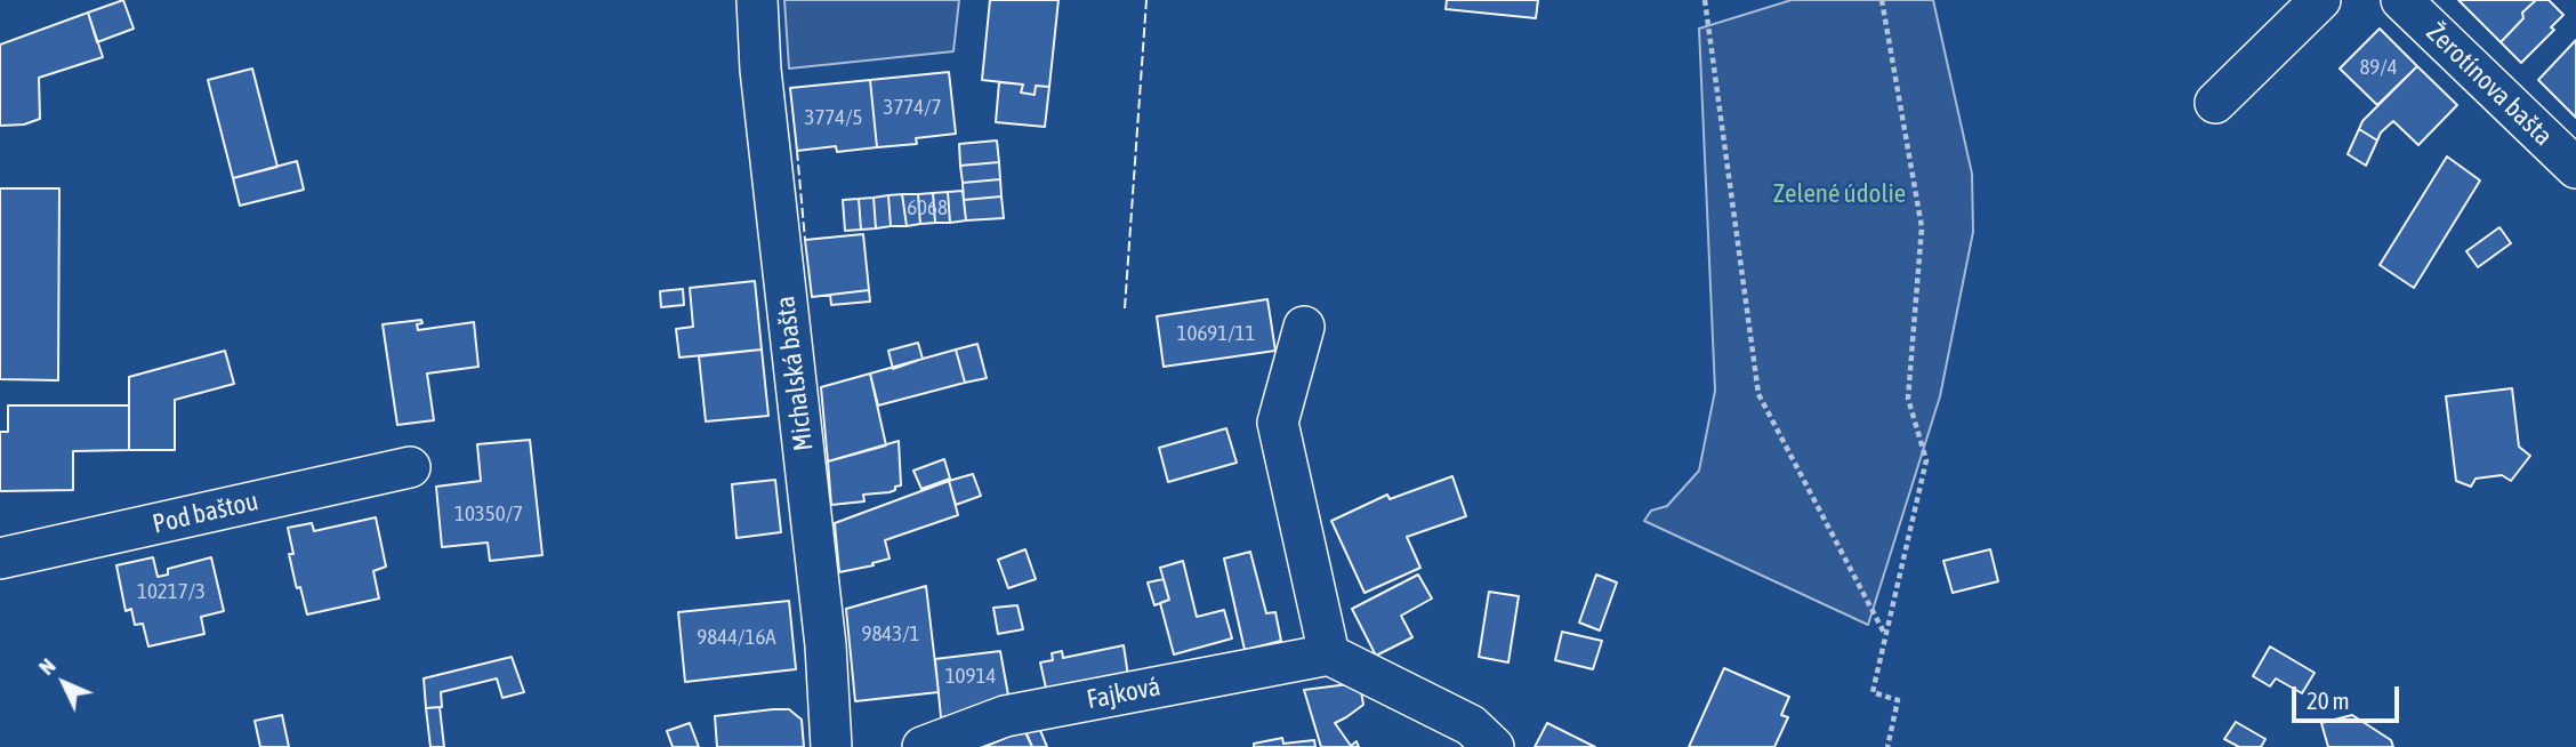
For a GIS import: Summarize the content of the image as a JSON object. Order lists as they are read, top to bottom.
{
  "streets": {
    "street": [
      "Žerotínova bašta",
      "Michalská bašta",
      "Pod baštou",
      "Fajková"
    ]
  },
  "parks": ["Zelené údolie"],
  "house_numbers": [
    "89/4",
    "3774/7",
    "3774/5",
    "6068",
    "10691/11",
    "10350/7",
    "10217/3",
    "9843/1",
    "9844/16A",
    "10914"
  ],
  "scale_bar": "20 m",
  "north": "top left"
}
